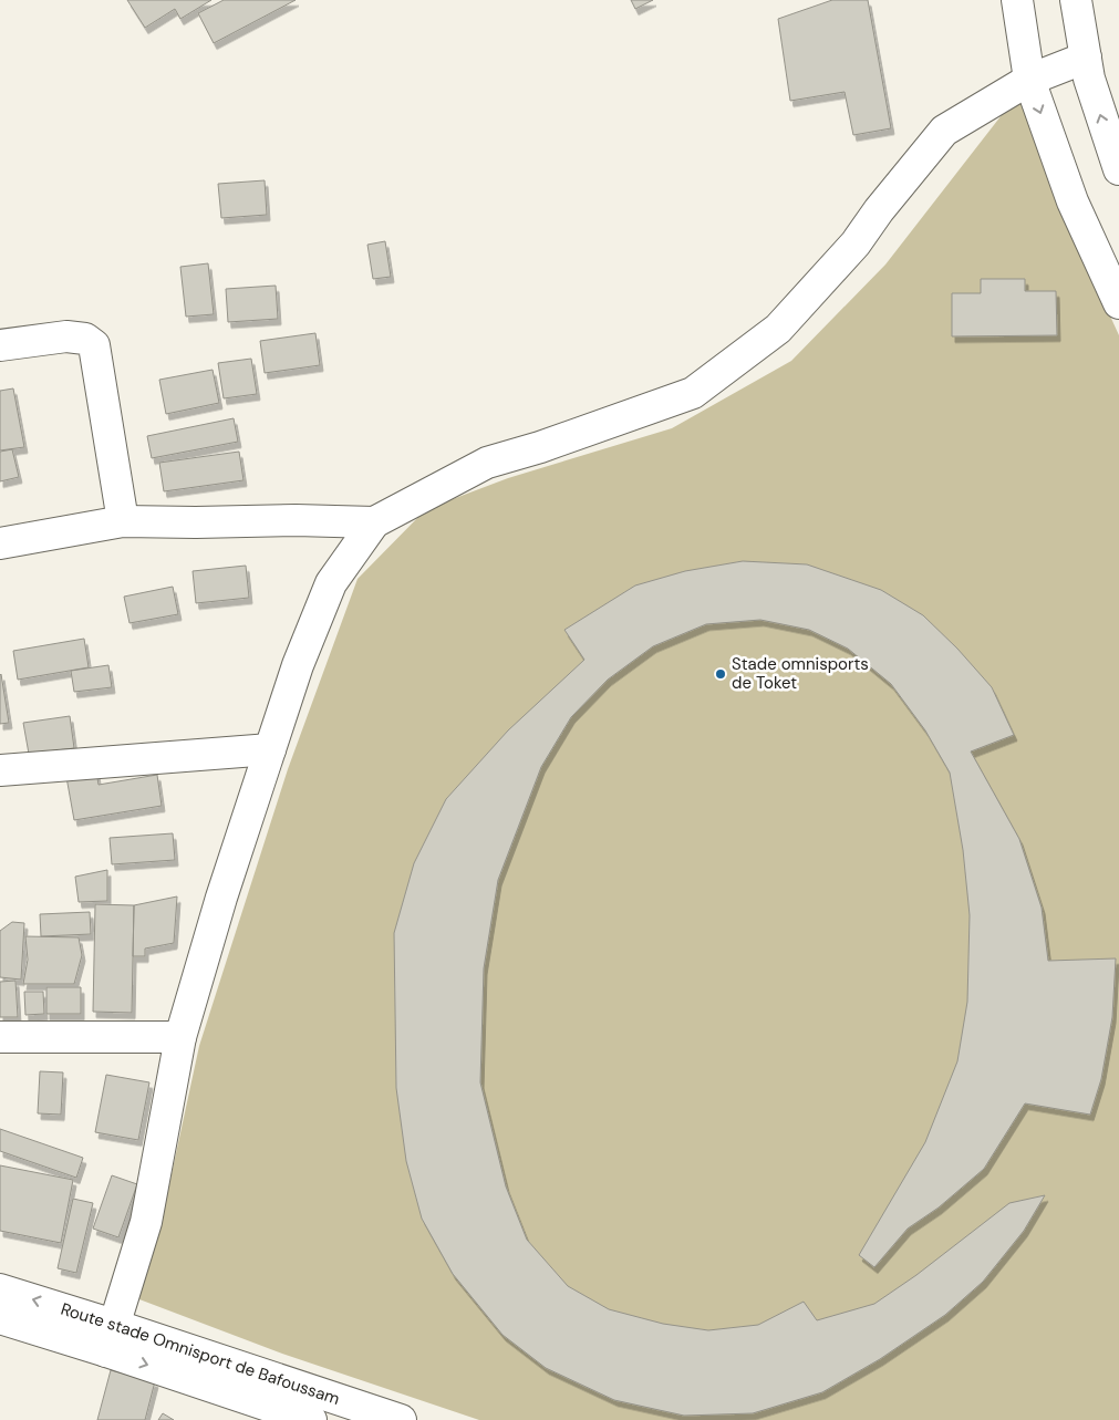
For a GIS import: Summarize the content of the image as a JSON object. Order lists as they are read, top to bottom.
{
  "streets": {
    "street": ["Route stade Omnisport de Bafoussam"]
  },
  "places": ["Stade omnisports de Toket"]
}
